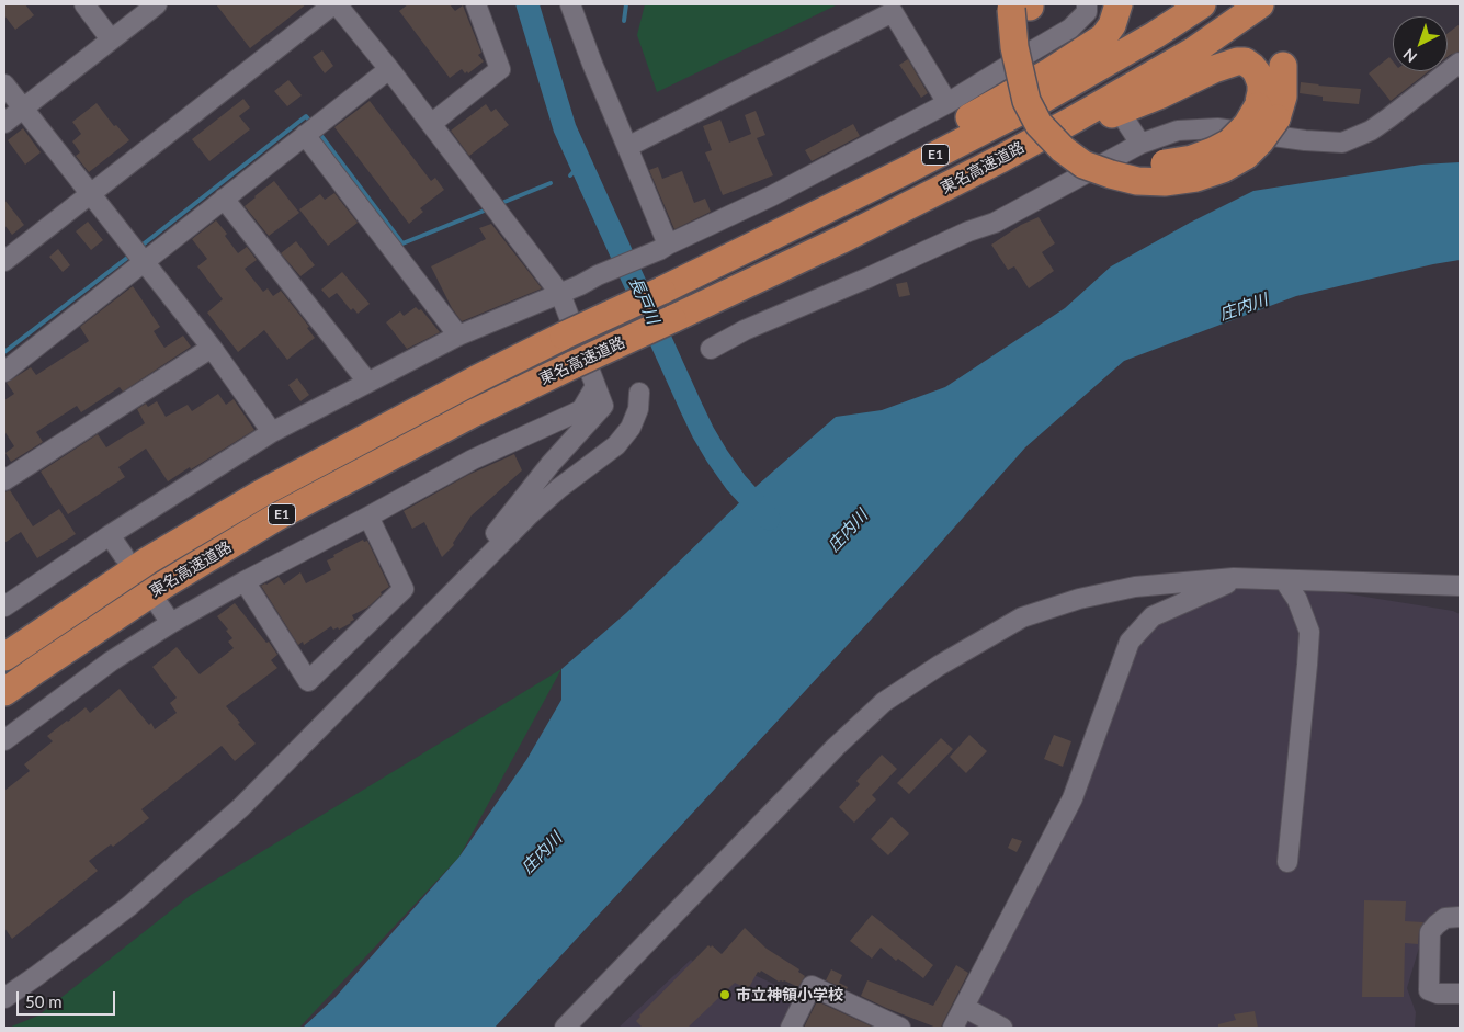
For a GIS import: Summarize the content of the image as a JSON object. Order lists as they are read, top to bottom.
{
  "streets": {
    "highway": ["E1", "東名高速道路"]
  },
  "water": ["長戸川", "庄内川"],
  "places": ["市立神領小学校"],
  "scale_bar": "50 m",
  "north": "bottom left"
}
